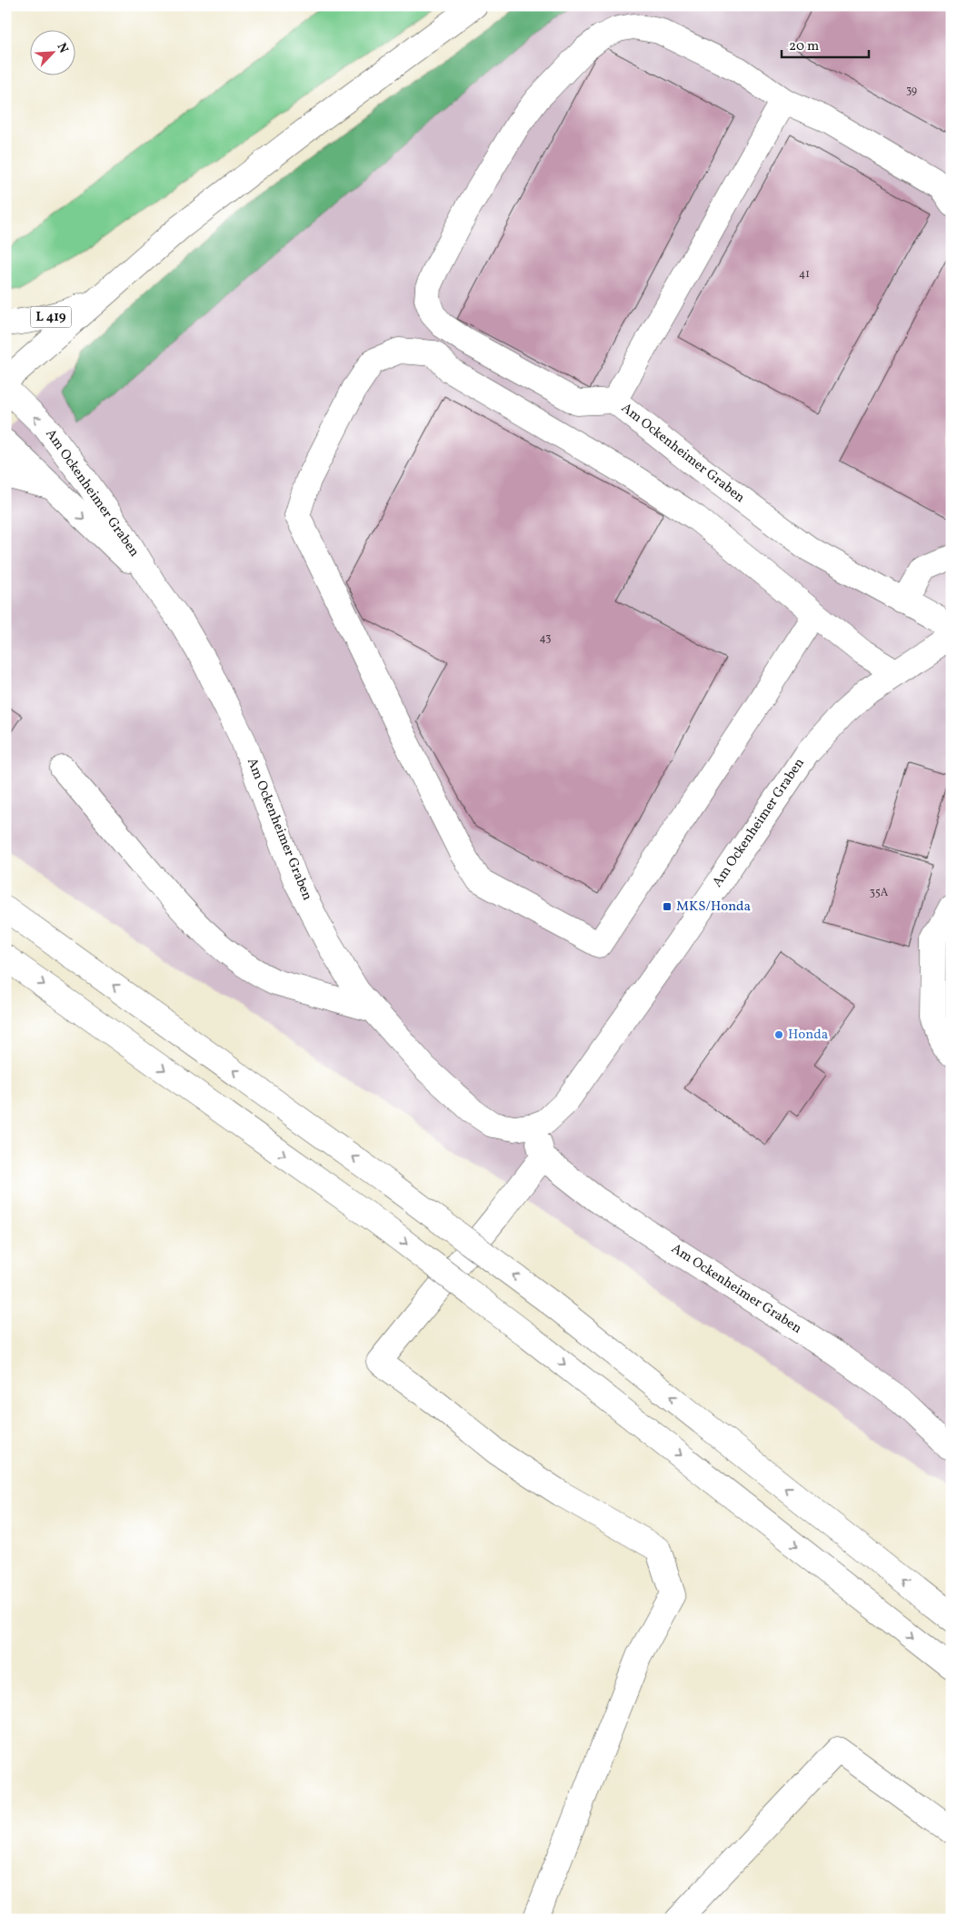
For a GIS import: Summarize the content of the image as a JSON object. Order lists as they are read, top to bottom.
{
  "streets": {
    "main road": ["L 419", "Am Ockenheimer Graben"]
  },
  "places": {
    "transit": ["MKS/Honda"],
    "other": ["Honda"]
  },
  "house_numbers": [
    "39",
    "41",
    "43",
    "35A"
  ],
  "scale_bar": "20 m",
  "north": "top right"
}
